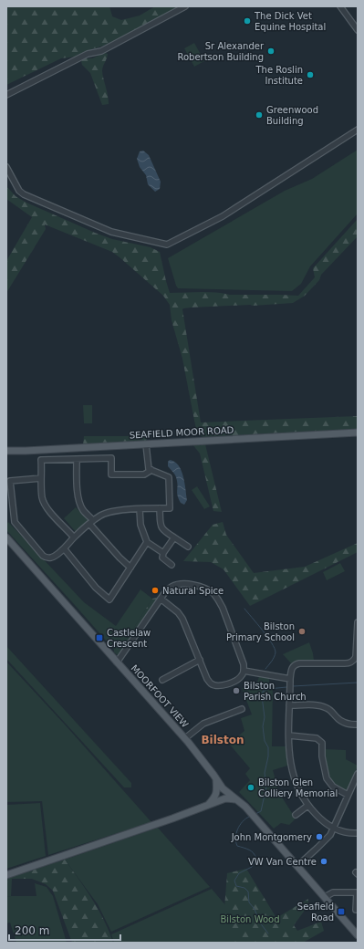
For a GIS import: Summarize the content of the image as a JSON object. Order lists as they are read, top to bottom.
{
  "streets": {
    "main road": ["SEAFIELD MOOR ROAD", "MOORFOOT VIEW"]
  },
  "districts": ["Bilston"],
  "parks": ["Bilston Wood"],
  "places": {
    "other": [
      "The Dick Vet Equine Hospital",
      "Sr Alexander Robertson Building",
      "The Roslin Institute",
      "Greenwood Building",
      "Natural Spice",
      "Bilston Primary School",
      "Bilston Parish Church",
      "Bilston Glen Colliery Memorial",
      "John Montgomery",
      "VW Van Centre"
    ],
    "transit": ["Castlelaw Crescent", "Seafield Road"]
  },
  "scale_bar": "200 m"
}
